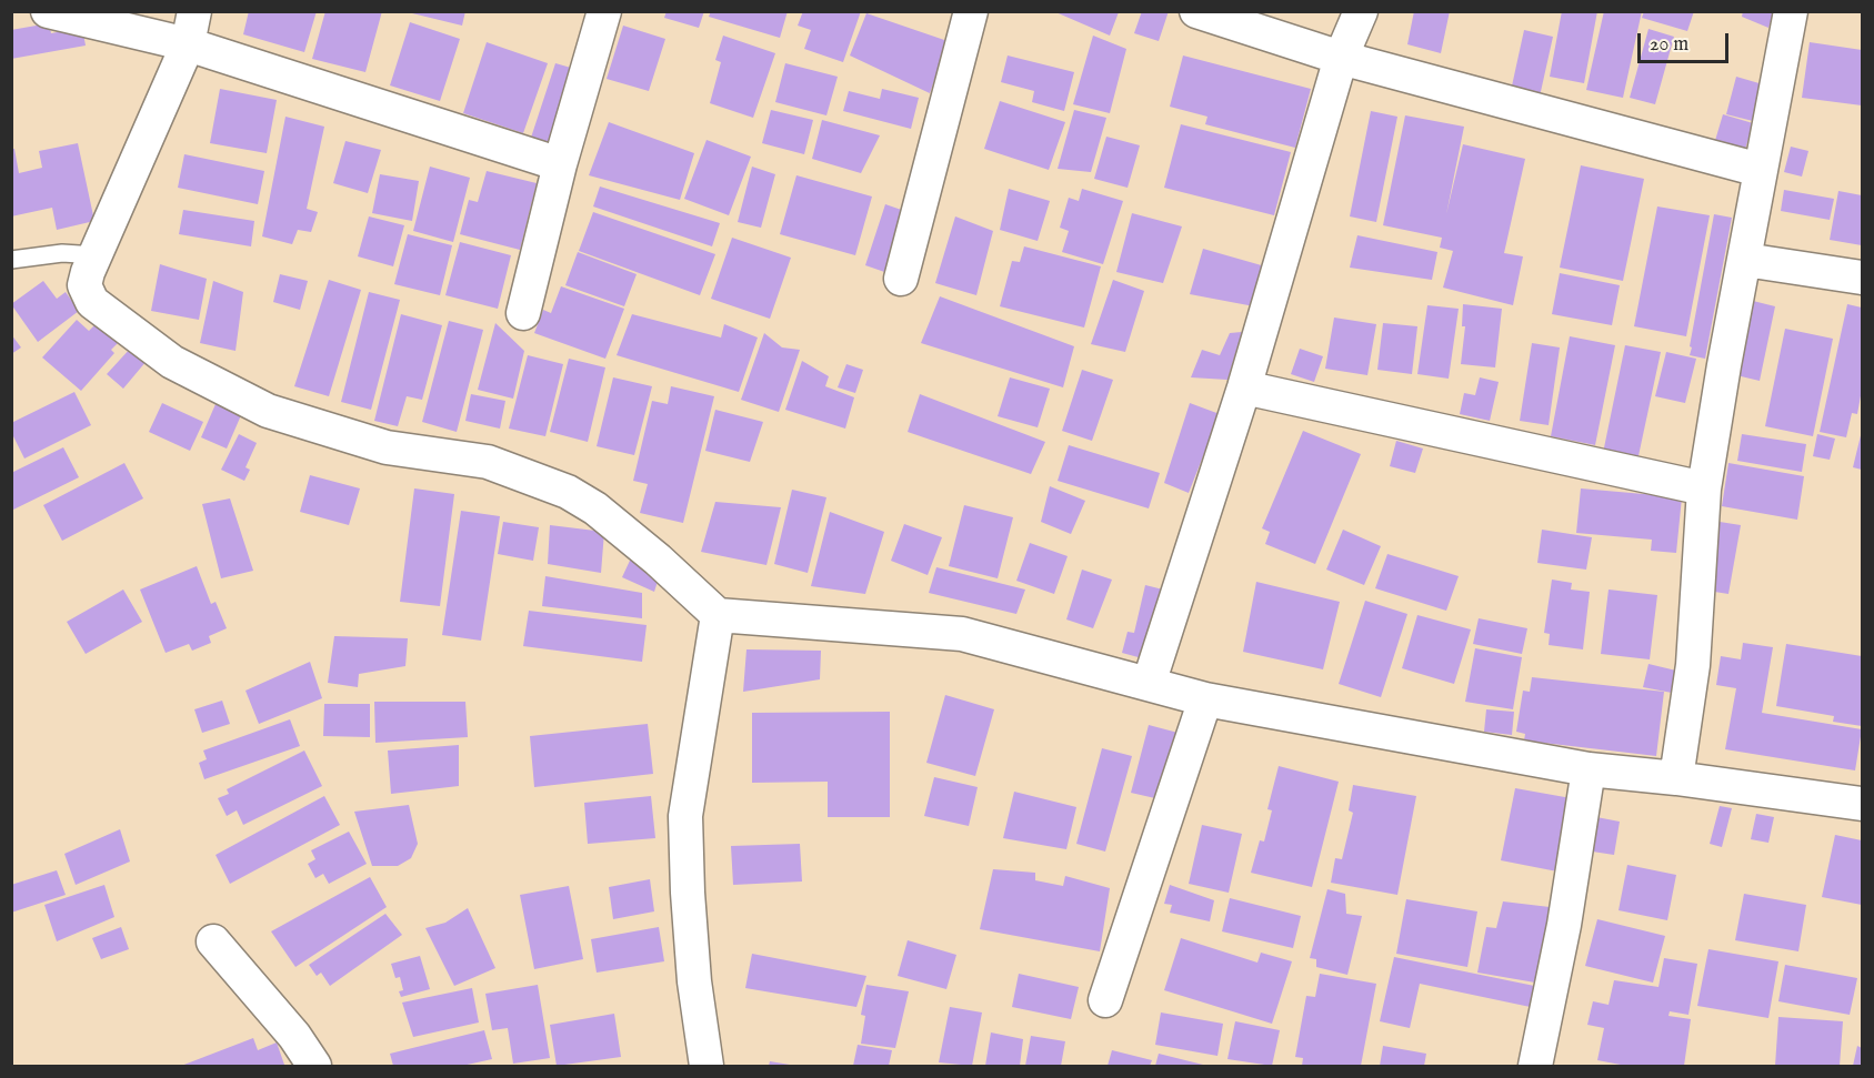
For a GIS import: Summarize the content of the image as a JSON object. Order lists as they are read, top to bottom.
{
  "scale_bar": "20 m"
}
